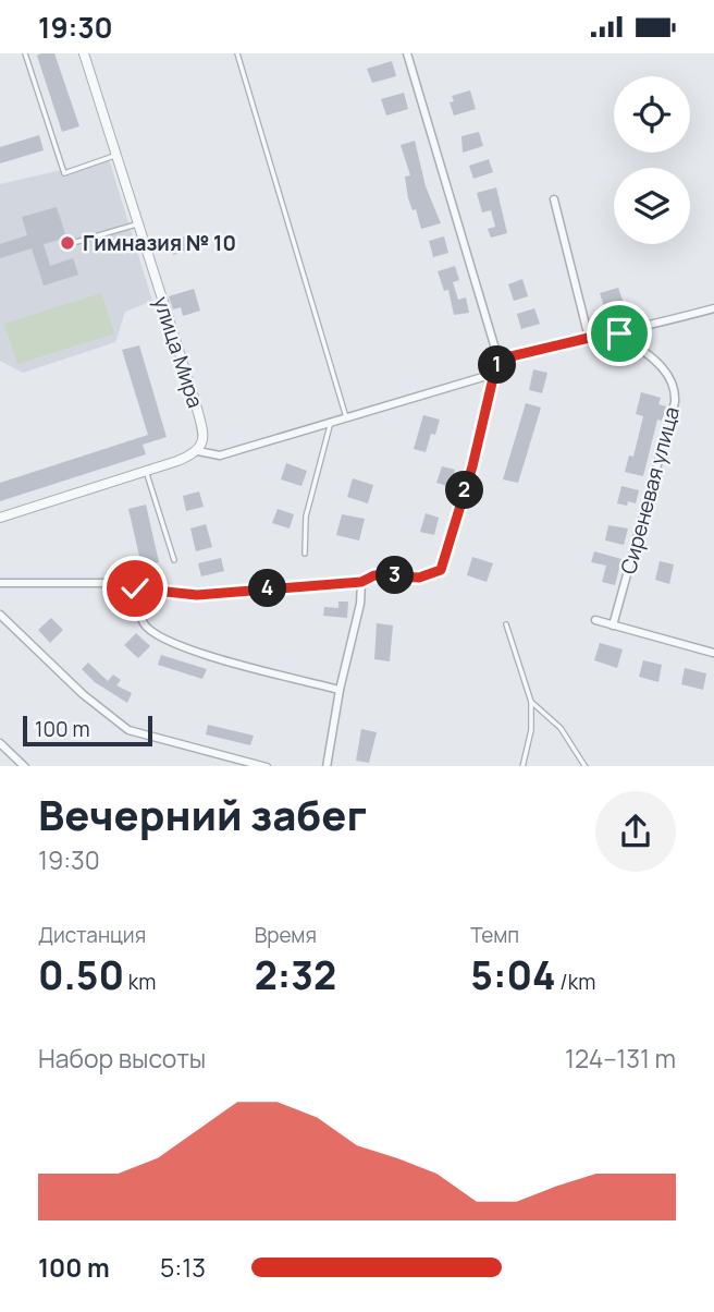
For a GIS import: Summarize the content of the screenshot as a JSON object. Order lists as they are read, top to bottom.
{
  "streets": {
    "street": ["улица Мира", "Сиреневая улица"]
  },
  "places": ["Гимназия № 10"],
  "scale_bar": "100 m",
  "page": {
    "status": "19:30",
    "pins": [
      "1",
      "2",
      "3",
      "4"
    ],
    "scale": "100 m",
    "heading": ["Вечерний забег", "19:30"],
    "stats": [
      ["Дистанция", "0.50 km"],
      ["Время", "2:32"],
      ["Темп", "5:04 /km"]
    ],
    "chart": ["Набор высоты", "124–131 m"],
    "list": [
      {
        "name": "100 m",
        "note": "5:13"
      }
    ]
  }
}
